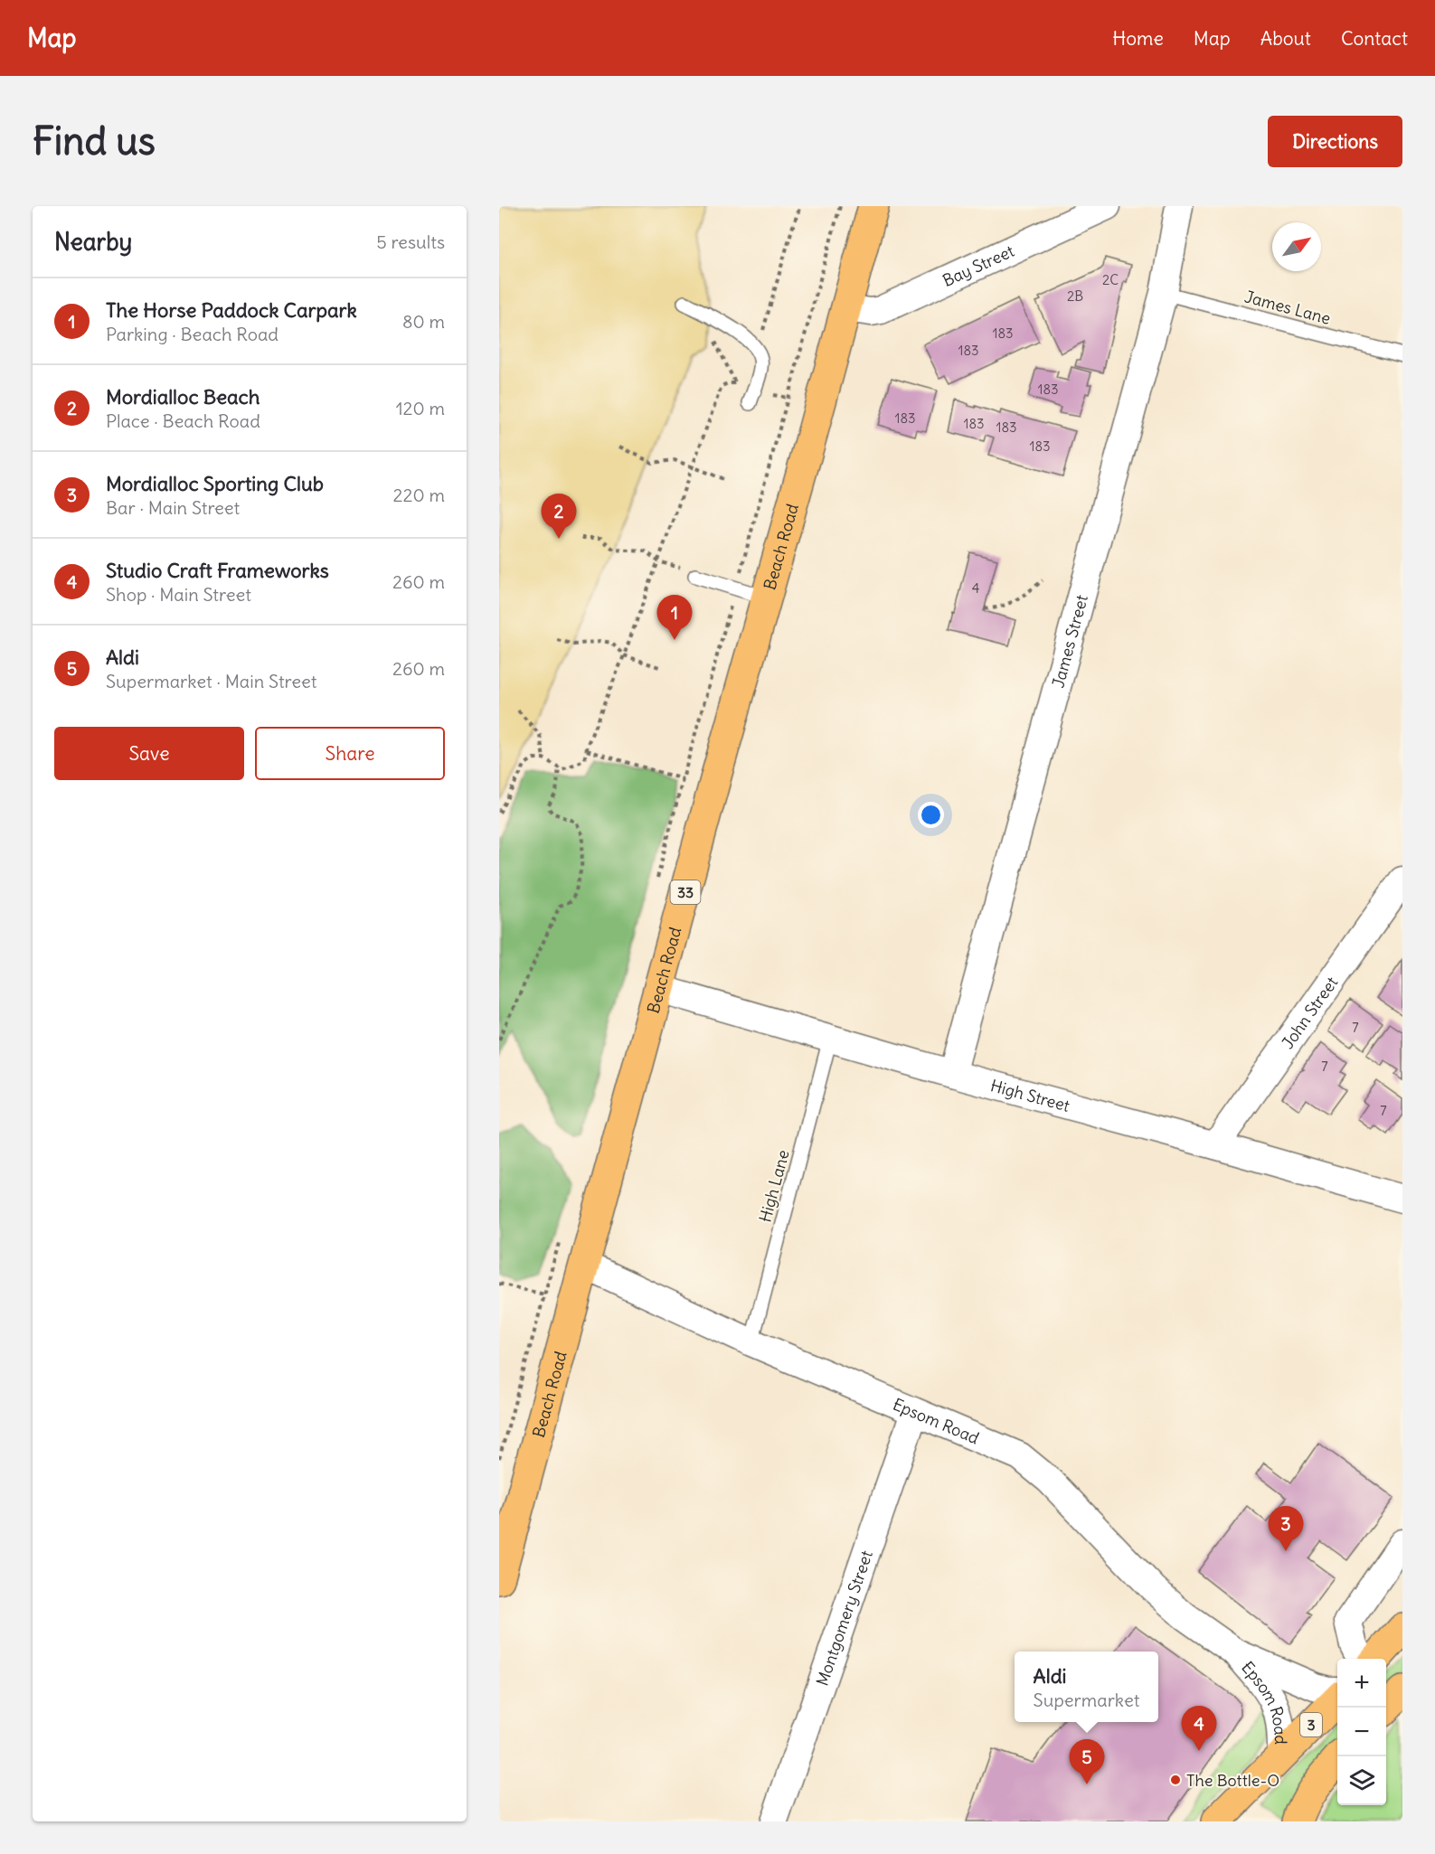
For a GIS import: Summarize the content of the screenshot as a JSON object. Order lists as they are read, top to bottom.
{
  "streets": {
    "main road": ["Beach Road", "33", "3"],
    "street": [
      "Bay Street",
      "James Street",
      "John Street",
      "High Street",
      "Epsom Road",
      "Montgomery Street"
    ],
    "lane": ["James Lane", "High Lane"]
  },
  "crossings": [
    ["Bay Street", "Beach Road"],
    ["James Lane", "James Street"],
    ["Beach Road", "High Street"],
    ["Beach Road", "Epsom Road"],
    ["James Street", "High Street"],
    ["John Street", "High Street"],
    ["High Street", "High Lane"],
    ["High Lane", "Epsom Road"],
    ["Epsom Road", "Montgomery Street"],
    ["Epsom Road", "3"]
  ],
  "places": ["The Bottle-O"],
  "house_numbers": [
    "2C",
    "2B",
    "183",
    "183",
    "183",
    "183",
    "183",
    "183",
    "183",
    "4",
    "7",
    "7",
    "7"
  ],
  "north": "top right",
  "page": {
    "header": "Map",
    "nav": [
      "Home",
      "Map",
      "About",
      "Contact"
    ],
    "buttons": [
      "Directions",
      ["Save", "Share"]
    ],
    "title": "Find us",
    "heading": ["Nearby", "5 results"],
    "list": [
      {
        "mark": "1",
        "name": "The Horse Paddock Carpark",
        "note": "Parking · Beach Road",
        "value": "80 m"
      },
      {
        "mark": "2",
        "name": "Mordialloc Beach",
        "note": "Place · Beach Road",
        "value": "120 m"
      },
      {
        "mark": "3",
        "name": "Mordialloc Sporting Club",
        "note": "Bar · Main Street",
        "value": "220 m"
      },
      {
        "mark": "4",
        "name": "Studio Craft Frameworks",
        "note": "Shop · Main Street",
        "value": "260 m"
      },
      {
        "mark": "5",
        "name": "Aldi",
        "note": "Supermarket · Main Street",
        "value": "260 m"
      }
    ],
    "pins": [
      "2",
      "1",
      "3",
      "4",
      "5"
    ],
    "popup": ["Aldi", "Supermarket"],
    "map_buttons": ["+", "−"]
  }
}
